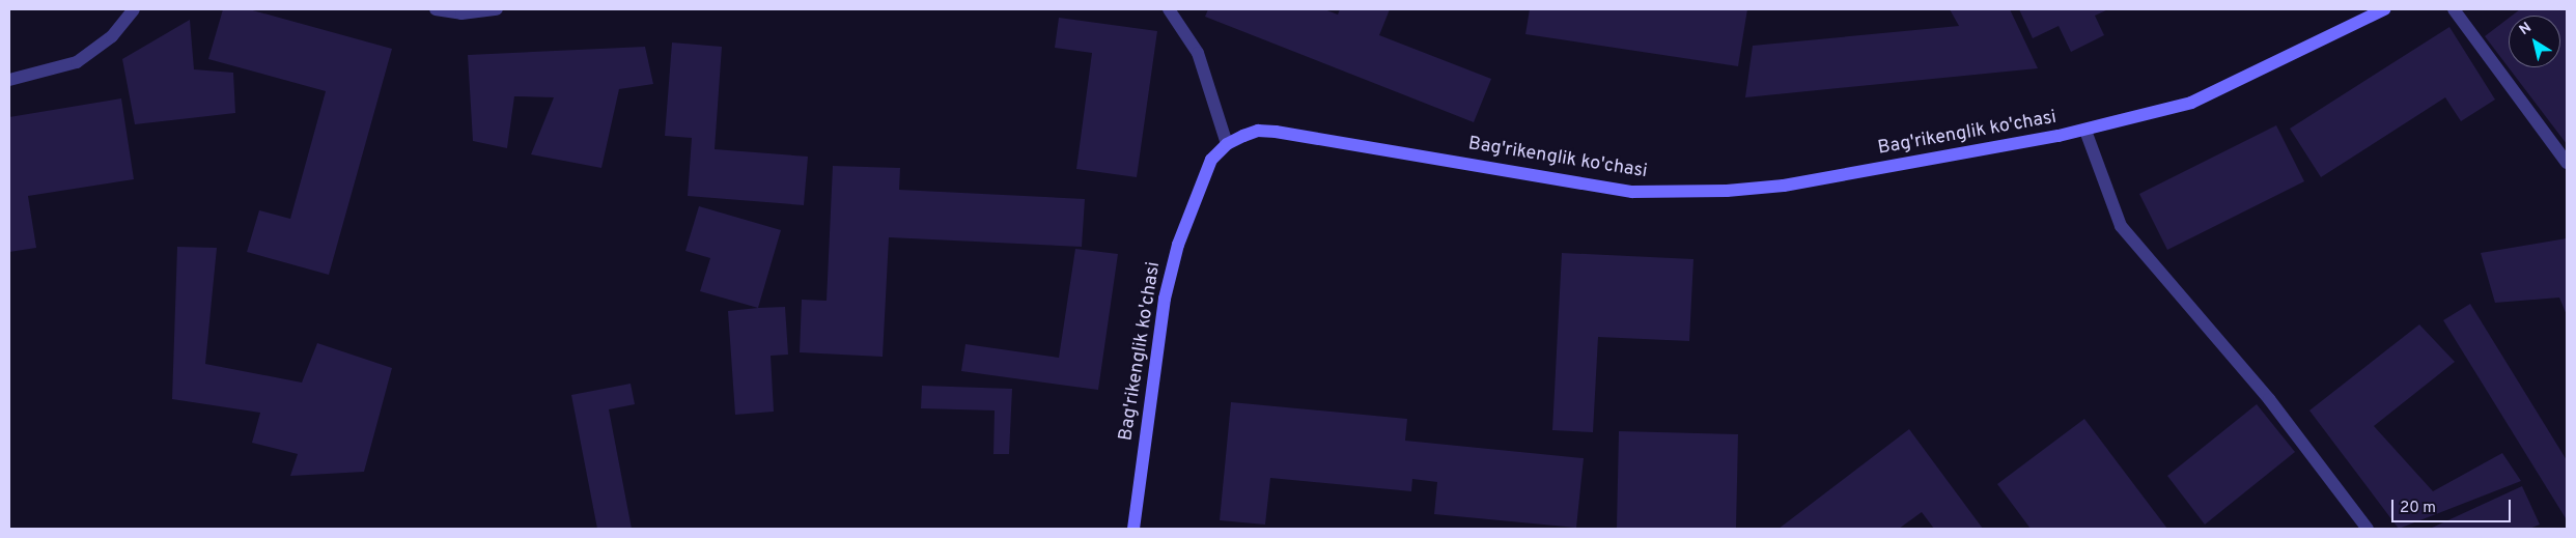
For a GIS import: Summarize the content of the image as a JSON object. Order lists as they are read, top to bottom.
{
  "streets": {
    "main road": ["Bag'rikenglik ko'chasi"]
  },
  "scale_bar": "20 m",
  "north": "top left"
}
